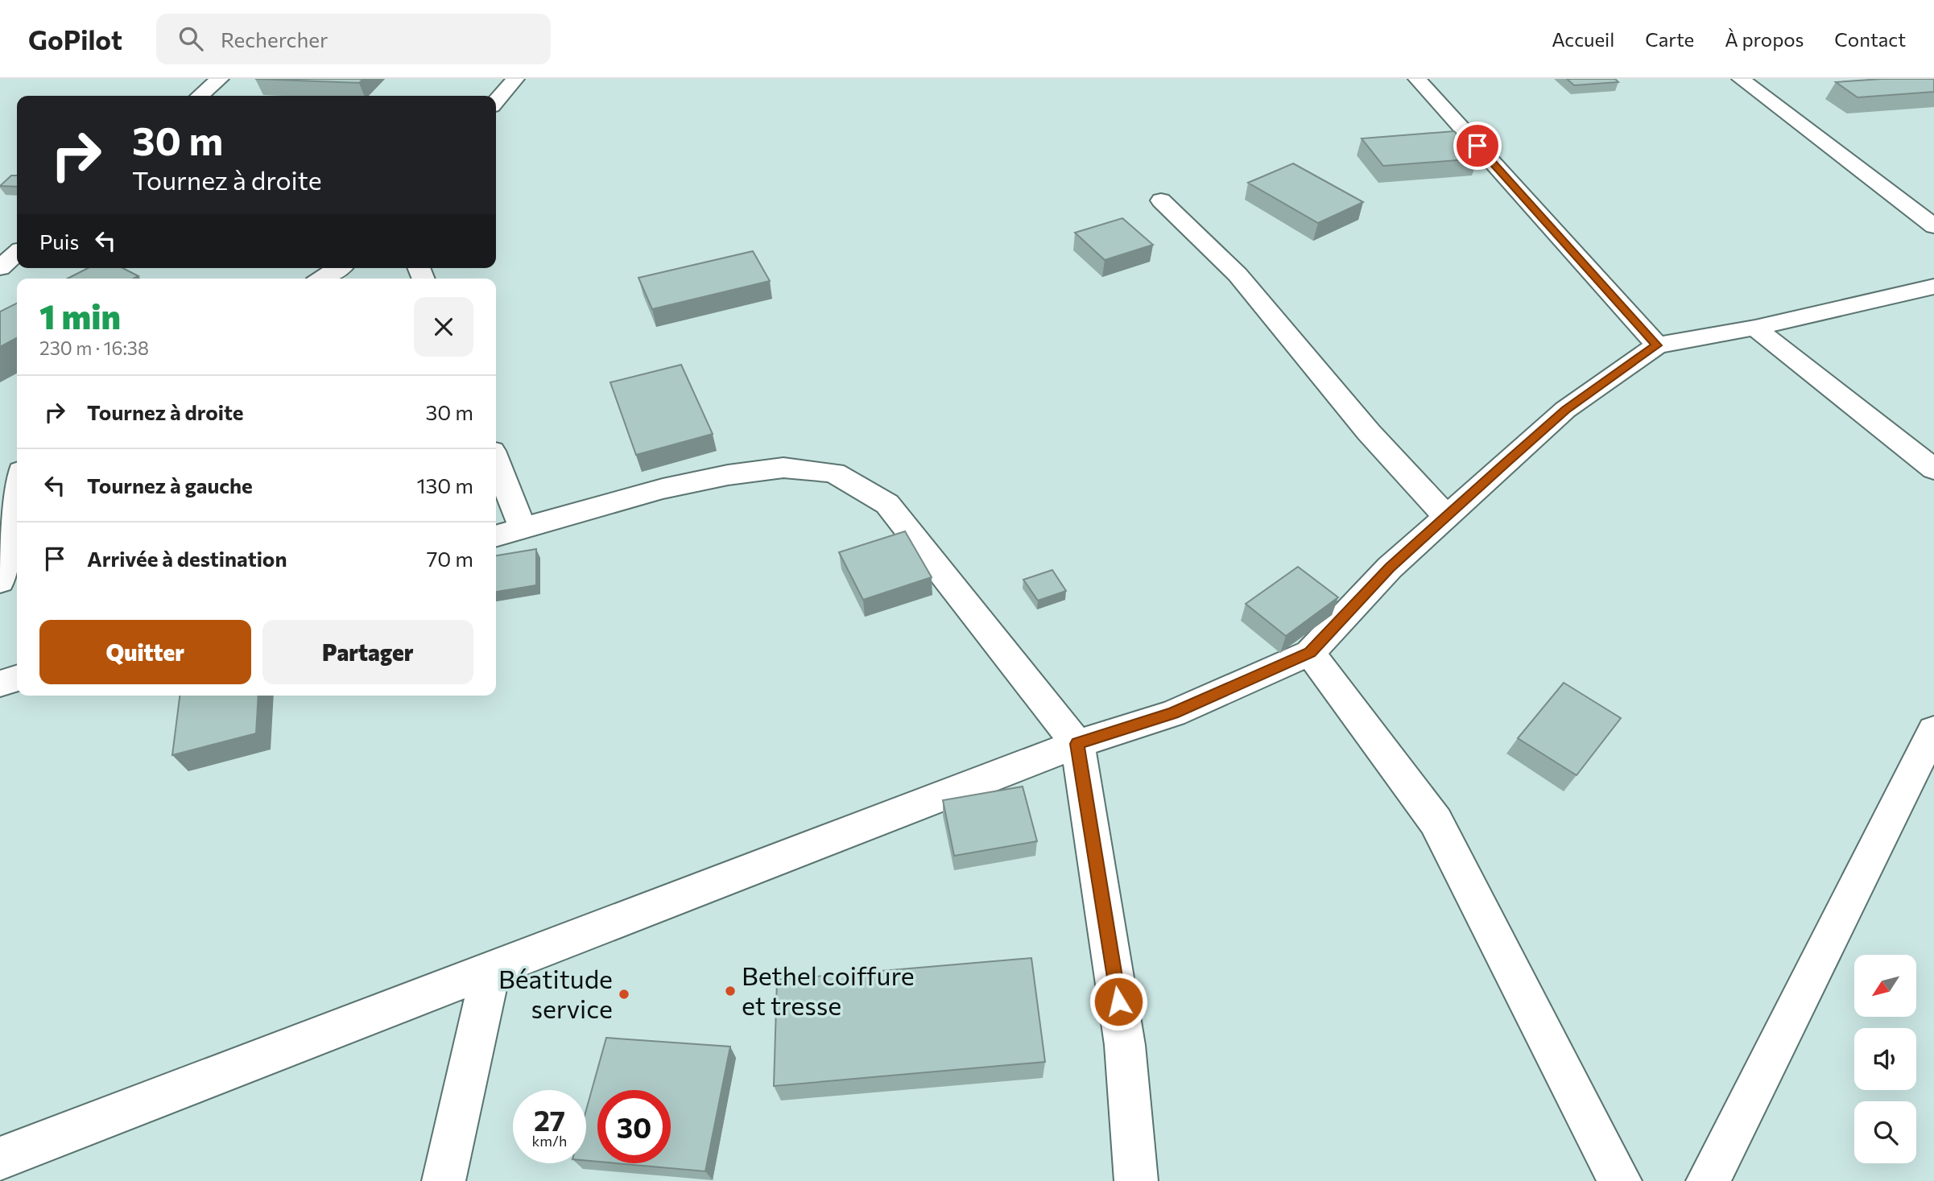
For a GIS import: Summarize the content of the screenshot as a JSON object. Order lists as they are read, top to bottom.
{
  "places": ["Bethel coiffure et tresse", "Béatitude service"],
  "north": "bottom left",
  "page": {
    "header": "GoPilot",
    "search": "Rechercher",
    "nav": [
      "Accueil",
      "Carte",
      "À propos",
      "Contact"
    ],
    "turn": ["30 m", "Tournez à droite"],
    "then": "Puis",
    "heading": ["1 min", "230 m · 16:38"],
    "list": [
      {
        "name": "Tournez à droite",
        "value": "30 m"
      },
      {
        "name": "Tournez à gauche",
        "value": "130 m"
      },
      {
        "name": "Arrivée à destination",
        "value": "70 m"
      }
    ],
    "buttons": ["Quitter", "Partager"],
    "speed": "27 km/h",
    "limit": "30"
  }
}
